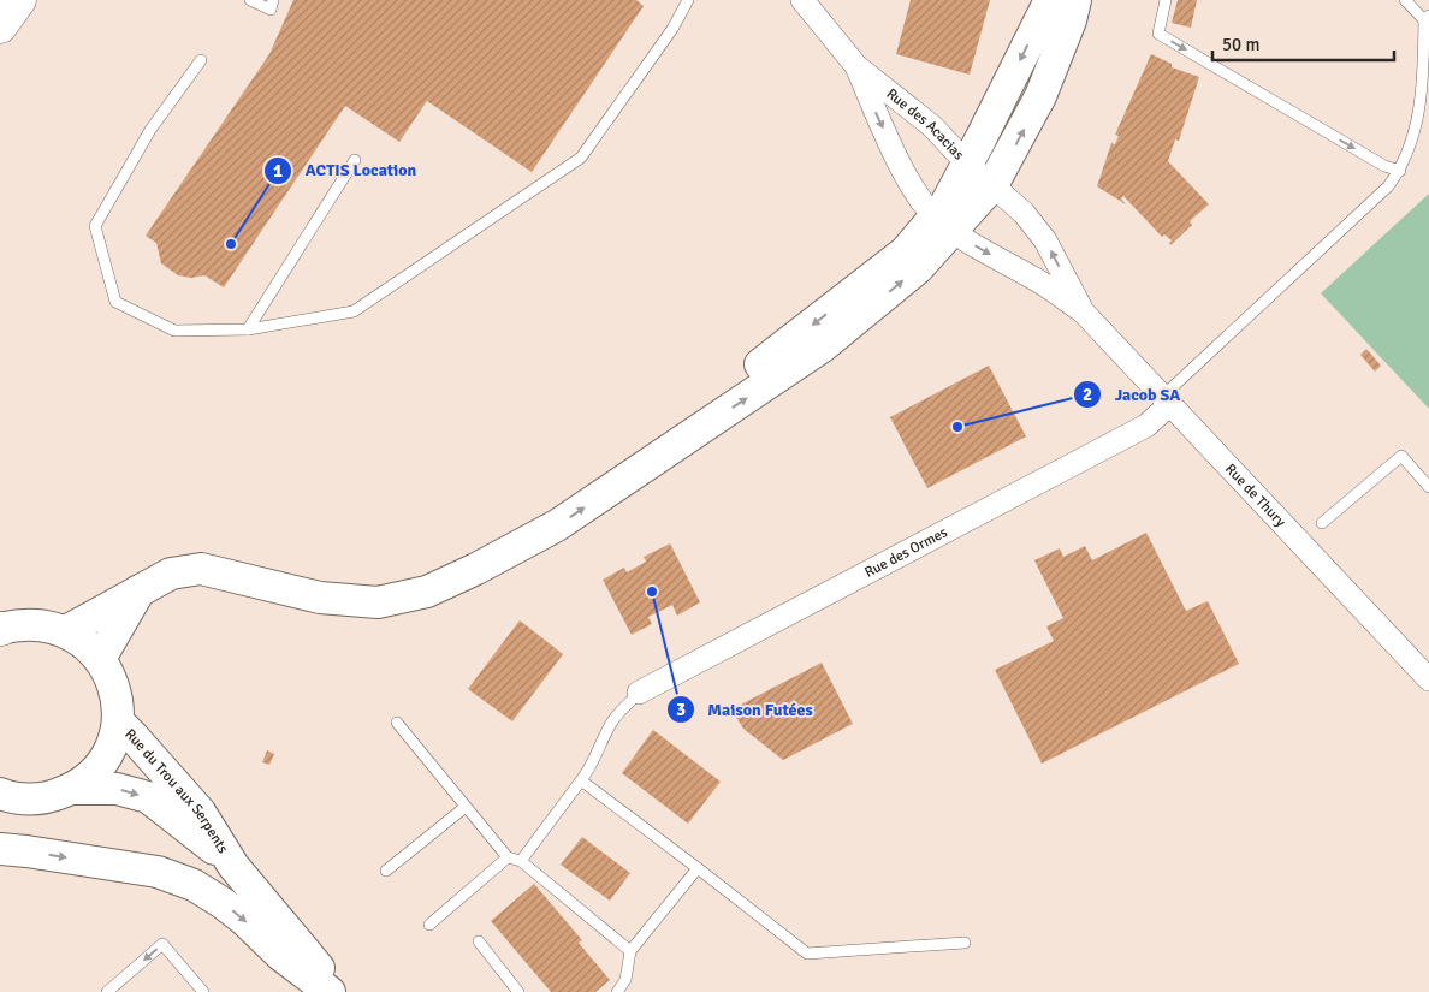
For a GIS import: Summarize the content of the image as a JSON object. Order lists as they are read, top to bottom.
{
  "streets": {
    "street": [
      "Rue des Acacias",
      "Rue de Thury",
      "Rue des Ormes",
      "Rue du Trou aux Serpents"
    ]
  },
  "crossings": [
    ["Rue des Acacias", "Rue de Thury"],
    ["Rue de Thury", "Rue des Ormes"]
  ],
  "places": ["ACTIS Location", "Jacob SA", "Maison Futées"],
  "scale_bar": "50 m"
}
